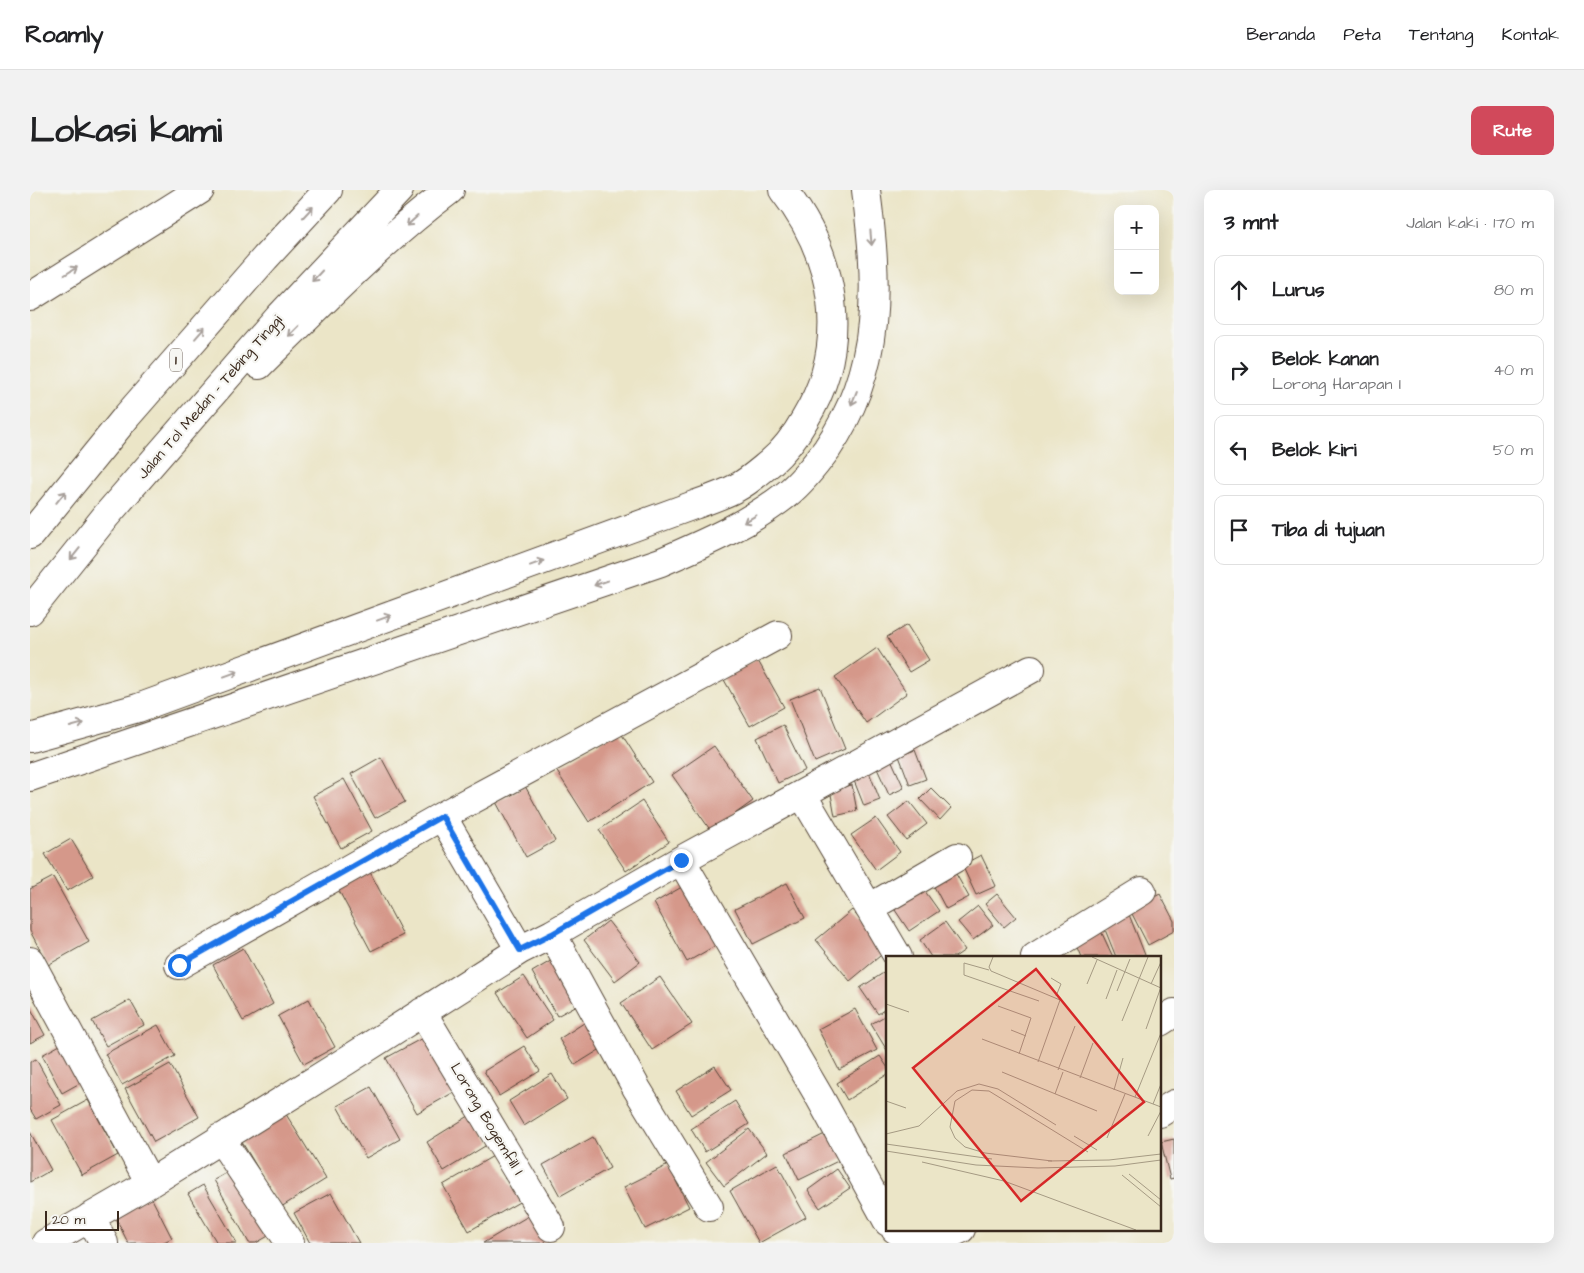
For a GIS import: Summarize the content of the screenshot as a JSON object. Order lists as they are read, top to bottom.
{
  "streets": {
    "main road": ["1", "Jalan Tol Medan - Tebing Tinggi", "Lorong Bogemfill I"]
  },
  "scale_bar": "20 m",
  "page": {
    "header": "Roamly",
    "nav": [
      "Beranda",
      "Peta",
      "Tentang",
      "Kontak"
    ],
    "title": "Lokasi kami",
    "buttons": "Rute",
    "heading": ["3 mnt", "Jalan kaki · 170 m"],
    "map_buttons": ["+", "−"],
    "list": [
      ["Lurus", "80 m"],
      ["Belok kanan", "Lorong Harapan I", "40 m"],
      ["Belok kiri", "50 m"],
      "Tiba di tujuan"
    ],
    "scale": "20 m"
  }
}
